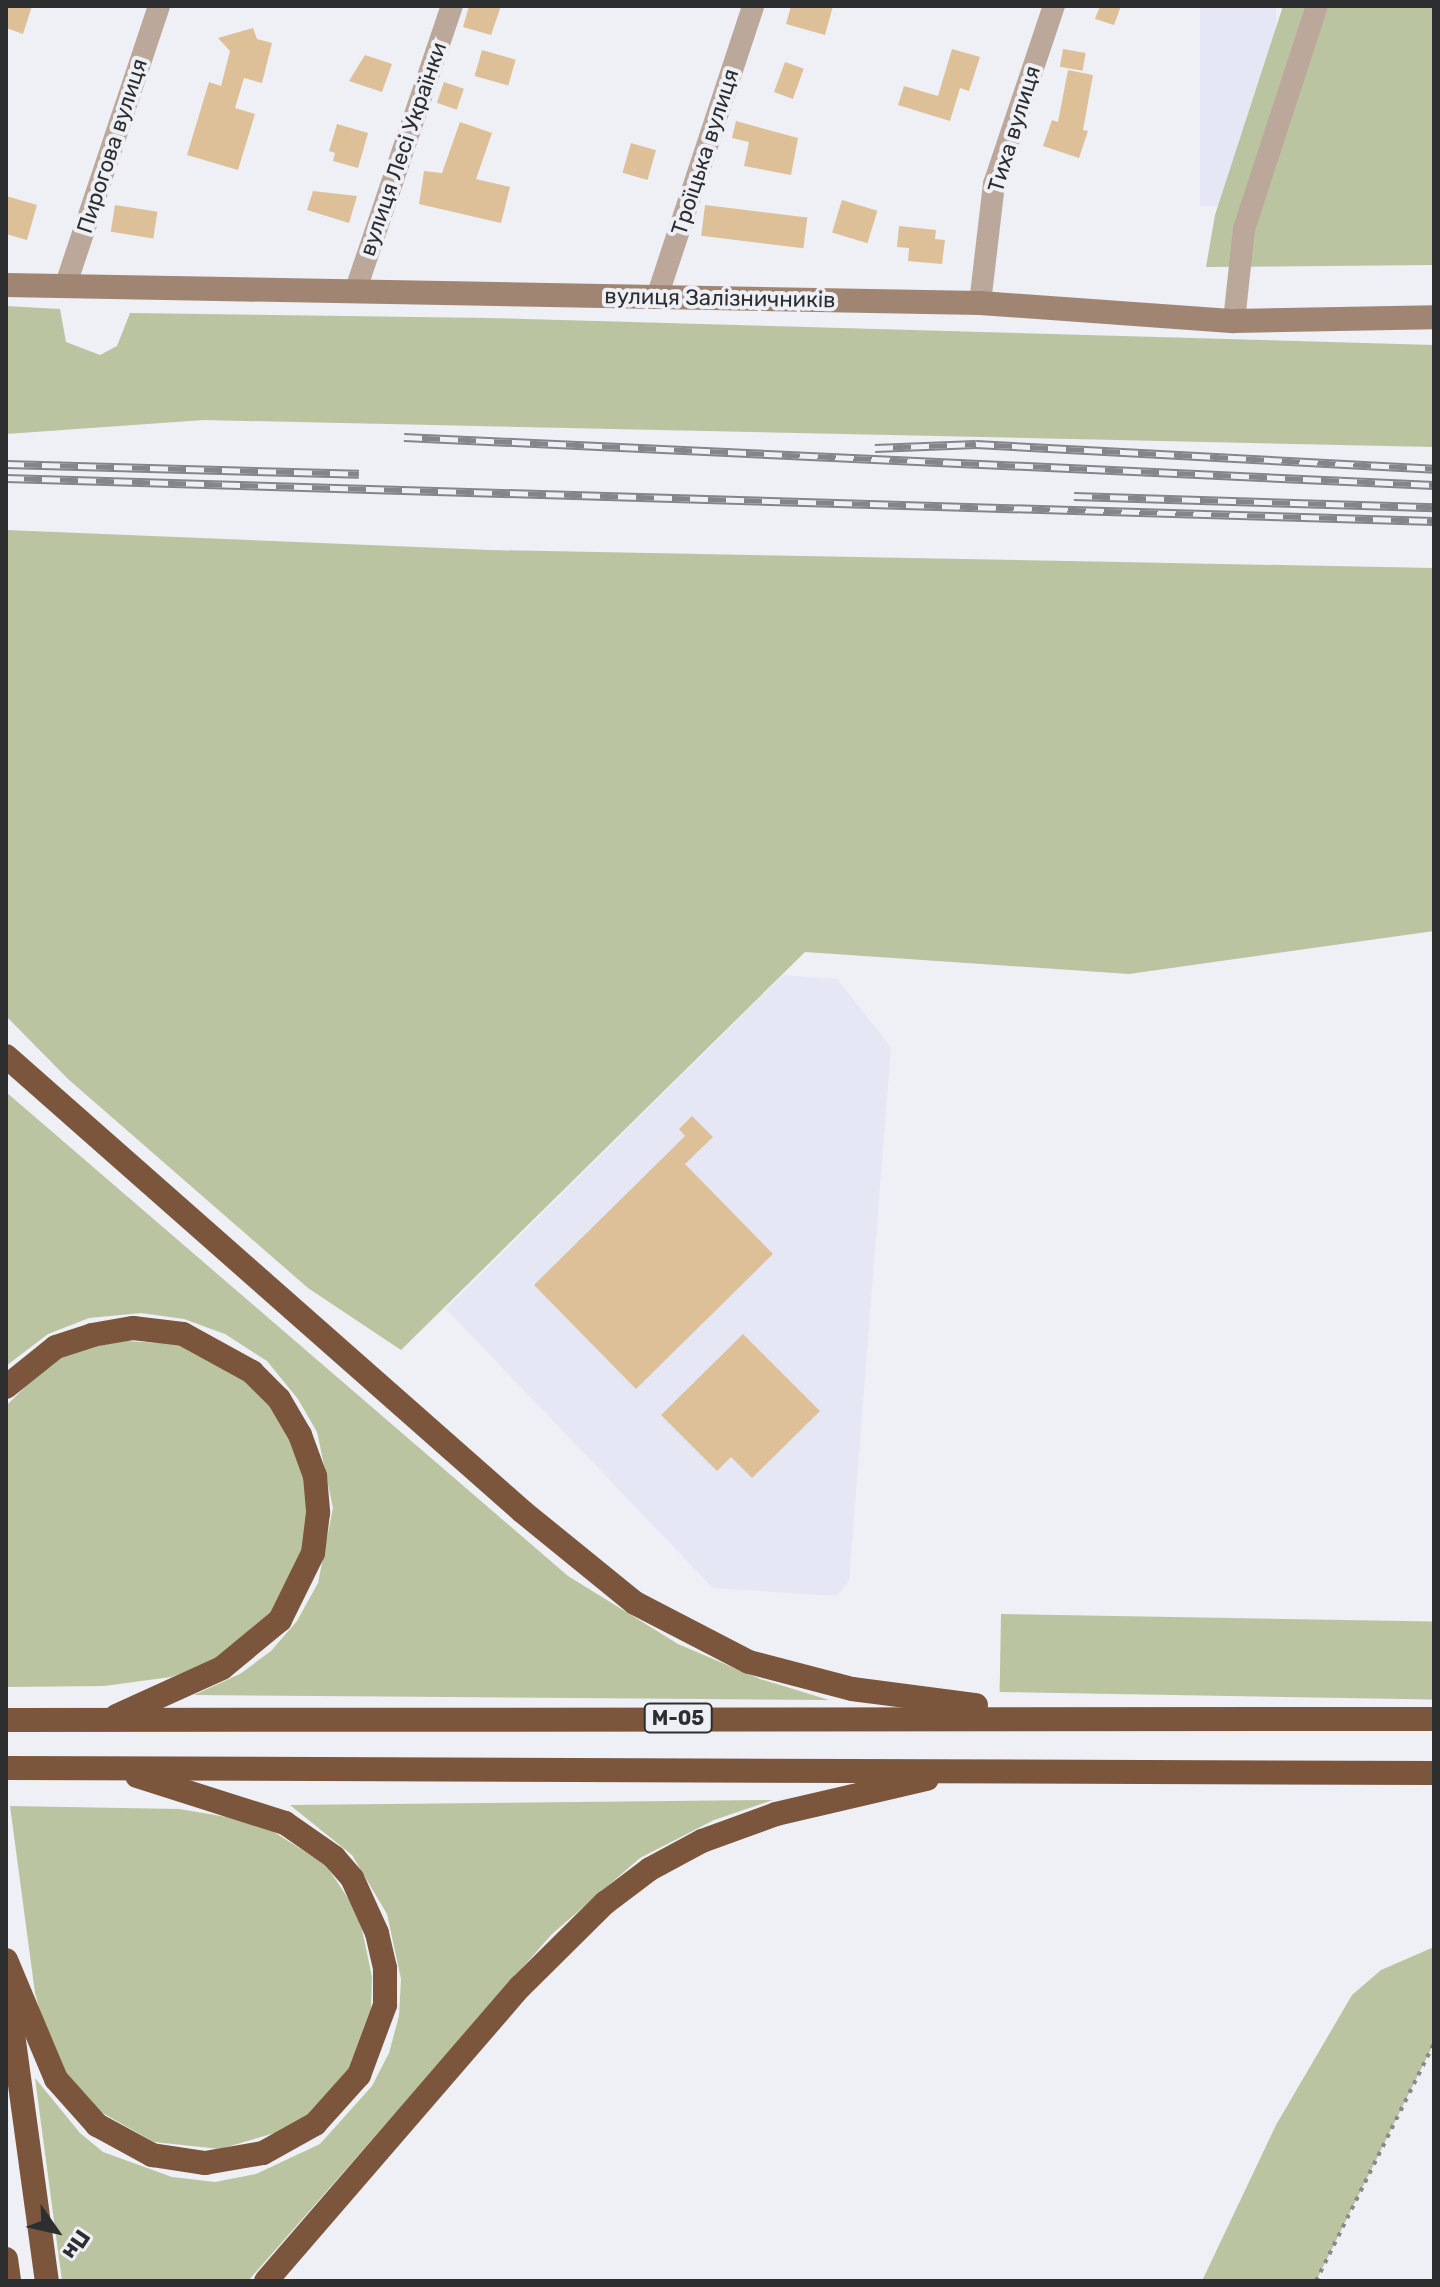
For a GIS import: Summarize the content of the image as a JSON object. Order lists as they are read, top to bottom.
{
  "streets": {
    "highway": ["М-05"],
    "street": [
      "Тиха вулиця",
      "Пирогова вулиця",
      "вулиця Лесі Українки",
      "Троїцька вулиця",
      "вулиця Залізничників"
    ]
  },
  "crossings": [
    ["Тиха вулиця", "вулиця Залізничників"],
    ["Пирогова вулиця", "вулиця Залізничників"],
    ["вулиця Лесі Українки", "вулиця Залізничників"],
    ["Троїцька вулиця", "вулиця Залізничників"]
  ],
  "north": "bottom right"
}
